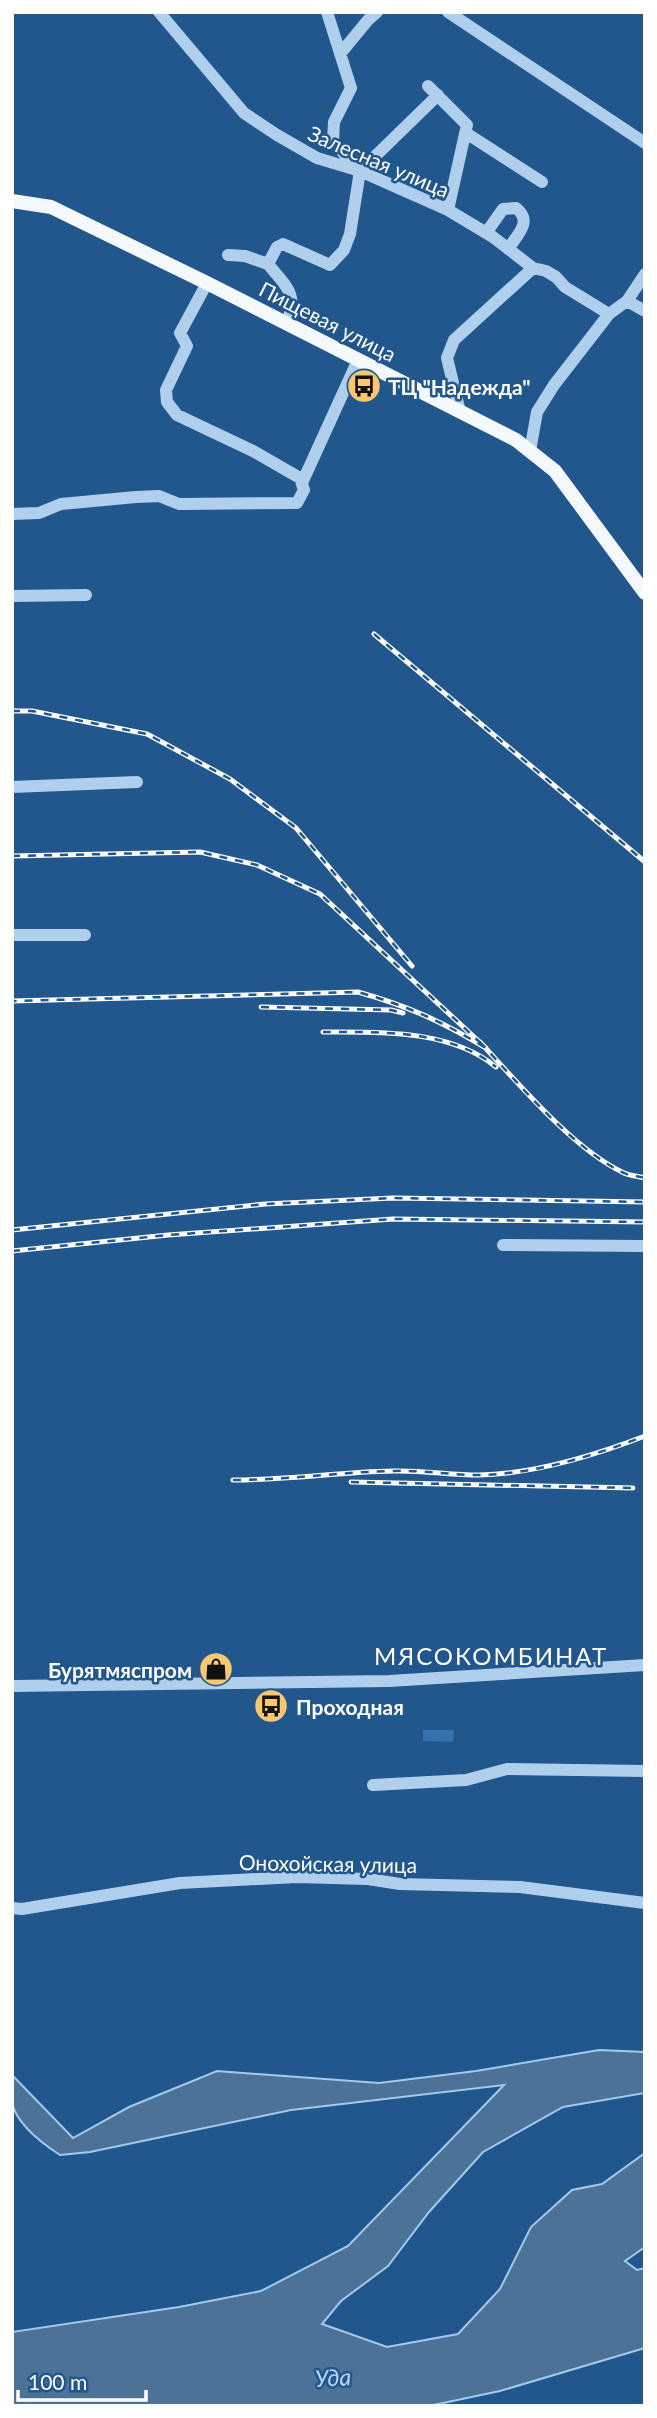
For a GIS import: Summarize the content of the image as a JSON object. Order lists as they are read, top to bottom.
{
  "streets": {
    "main road": ["Пищевая улица"],
    "street": ["Залесная улица", "Онохойская улица"]
  },
  "districts": ["МЯСОКОМБИНАТ"],
  "water": ["Уда"],
  "places": {
    "bus stop": ["ТЦ \"Надежда\"", "Проходная"],
    "shop": ["Бурятмяспром"]
  },
  "scale_bar": "100 m"
}
